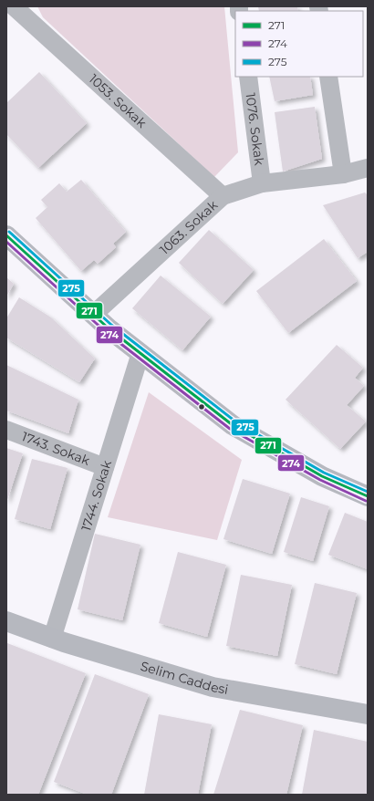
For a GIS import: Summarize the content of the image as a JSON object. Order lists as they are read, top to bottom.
{
  "streets": {
    "street": [
      "1053. Sokak",
      "1076. Sokak",
      "1063. Sokak",
      "1743. Sokak",
      "1744. Sokak",
      "Selim Caddesi"
    ]
  },
  "crossings": [
    ["1053. Sokak", "1063. Sokak"],
    ["1076. Sokak", "1063. Sokak"],
    ["1743. Sokak", "1744. Sokak"],
    ["1744. Sokak", "Selim Caddesi"]
  ],
  "lines": ["transit line 275", "transit line 271", "transit line 274"],
  "legend": ["271", "274", "275"]
}
